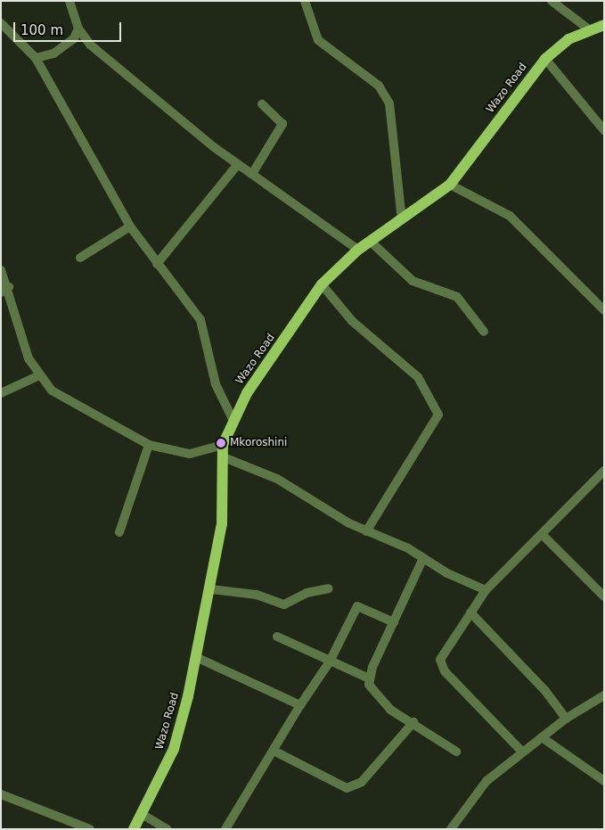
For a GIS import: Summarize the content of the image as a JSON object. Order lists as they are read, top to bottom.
{
  "streets": {
    "main road": ["Wazo Road"]
  },
  "places": ["Mkoroshini"],
  "scale_bar": "100 m"
}
